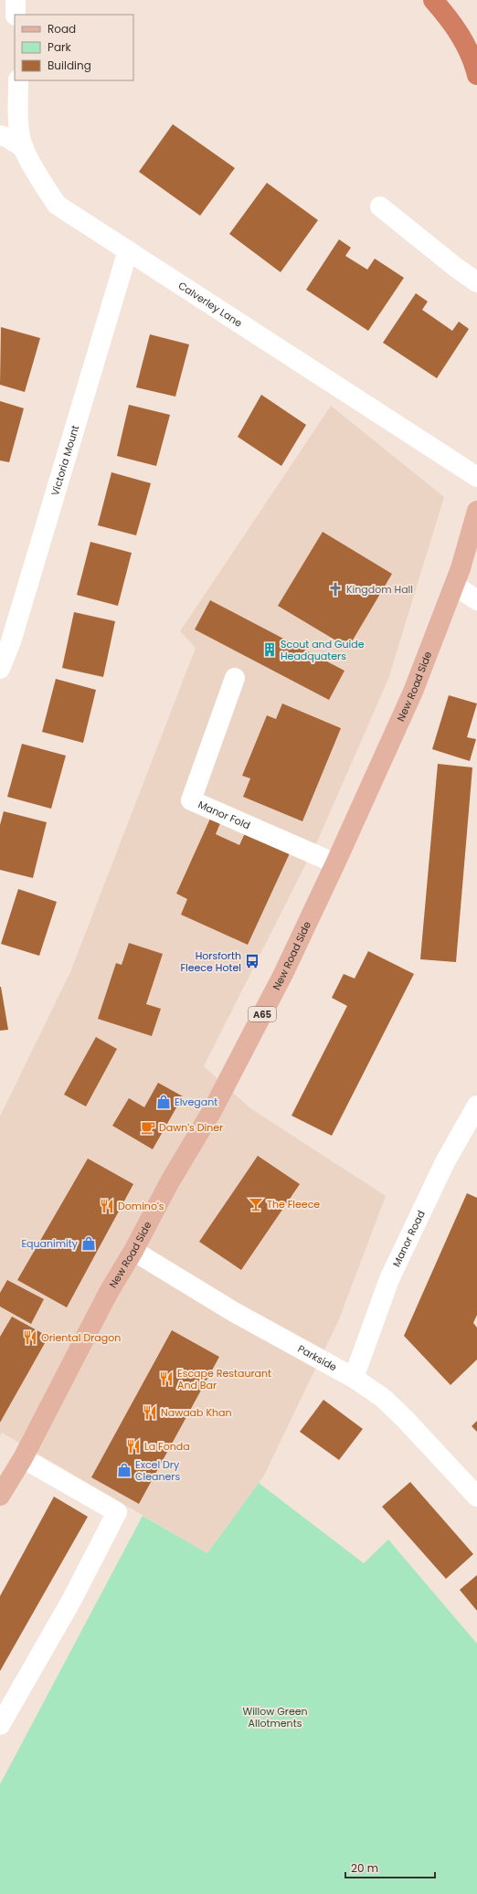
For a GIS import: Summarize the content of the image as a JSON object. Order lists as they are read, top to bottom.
{
  "streets": {
    "main road": ["New Road Side", "A65"],
    "street": [
      "Calverley Lane",
      "Victoria Mount",
      "Manor Fold",
      "Manor Road",
      "Parkside"
    ]
  },
  "crossings": [
    ["Calverley Lane", "Victoria Mount"],
    ["New Road Side", "Manor Fold"],
    ["New Road Side", "Parkside"],
    ["Manor Road", "Parkside"]
  ],
  "parks": ["Willow Green Allotments"],
  "places": {
    "church": ["Kingdom Hall"],
    "building": ["Scout and Guide Headquaters"],
    "bus stop": ["Horsforth Fleece Hotel"],
    "shop": ["Elvegant", "Equanimity", "Excel Dry Cleaners"],
    "cafe": ["Dawn's Diner"],
    "bar": ["The Fleece"],
    "restaurant": [
      "Domino's",
      "Oriental Dragon",
      "Escape Restaurant And Bar",
      "Nawaab Khan",
      "La Fonda"
    ]
  },
  "legend": ["Road", "Park", "Building"],
  "scale_bar": "20 m"
}
